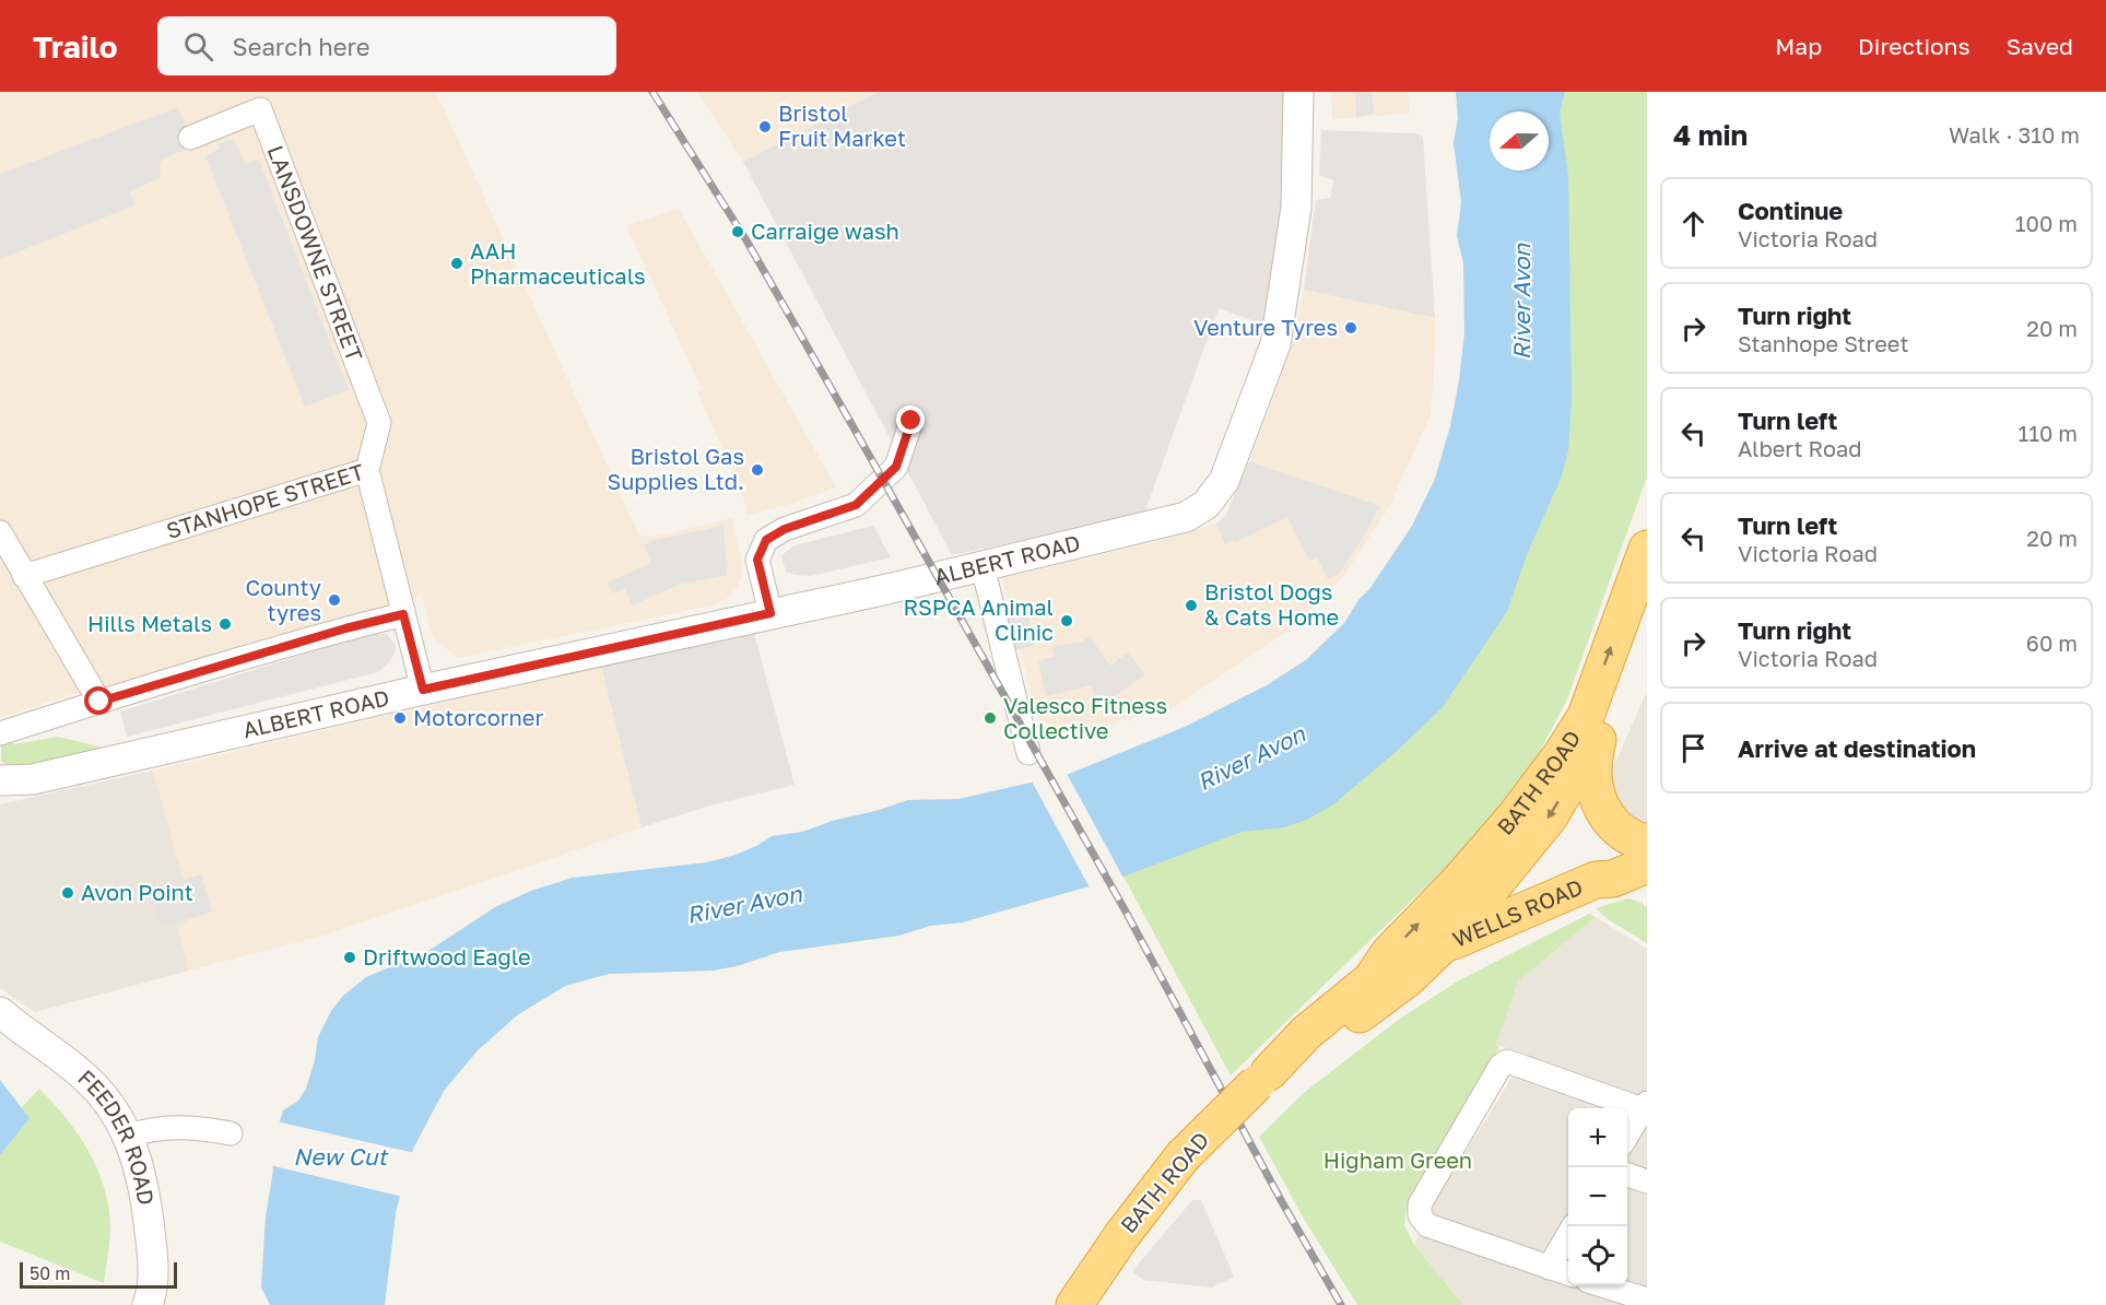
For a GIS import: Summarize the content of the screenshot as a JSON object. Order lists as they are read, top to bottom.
{
  "streets": {
    "highway": ["BATH ROAD", "WELLS ROAD"],
    "street": [
      "LANSDOWNE STREET",
      "STANHOPE STREET",
      "ALBERT ROAD",
      "FEEDER ROAD"
    ]
  },
  "crossings": [
    ["LANSDOWNE STREET", "STANHOPE STREET"],
    ["STANHOPE STREET", "ALBERT ROAD"],
    ["BATH ROAD", "WELLS ROAD"]
  ],
  "water": ["River Avon", "New Cut"],
  "parks": ["Higham Green"],
  "places": [
    "Bristol Fruit Market",
    "Carraige wash",
    "AAH Pharmaceuticals",
    "Venture Tyres",
    "Bristol Gas Supplies Ltd.",
    "County tyres",
    "Bristol Dogs & Cats Home",
    "RSPCA Animal Clinic",
    "Hills Metals",
    "Motorcorner",
    "Valesco Fitness Collective",
    "Avon Point",
    "Driftwood Eagle"
  ],
  "scale_bar": "50 m",
  "north": "left",
  "page": {
    "header": "Trailo",
    "search": "Search here",
    "nav": ["Map", "Directions", "Saved"],
    "heading": ["4 min", "Walk · 310 m"],
    "list": [
      ["Continue", "Victoria Road", "100 m"],
      ["Turn right", "Stanhope Street", "20 m"],
      ["Turn left", "Albert Road", "110 m"],
      ["Turn left", "Victoria Road", "20 m"],
      ["Turn right", "Victoria Road", "60 m"],
      "Arrive at destination"
    ],
    "map_buttons": ["+", "−"],
    "scale": "50 m"
  }
}
